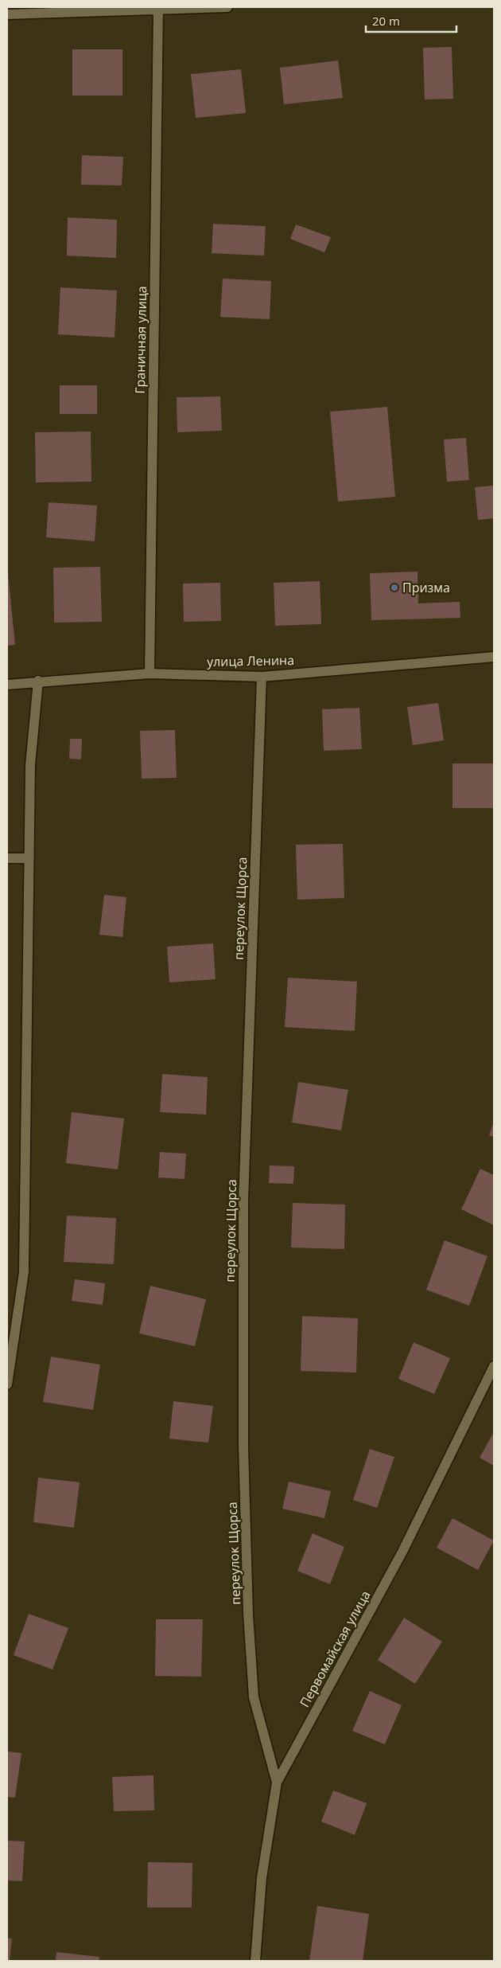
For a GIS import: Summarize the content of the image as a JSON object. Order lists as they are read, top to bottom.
{
  "streets": {
    "street": [
      "Граничная улица",
      "улица Ленина",
      "переулок Щорса",
      "Первомайская улица"
    ]
  },
  "crossings": [
    ["Граничная улица", "улица Ленина"],
    ["улица Ленина", "переулок Щорса"],
    ["переулок Щорса", "Первомайская улица"]
  ],
  "places": ["Призма"],
  "scale_bar": "20 m"
}
